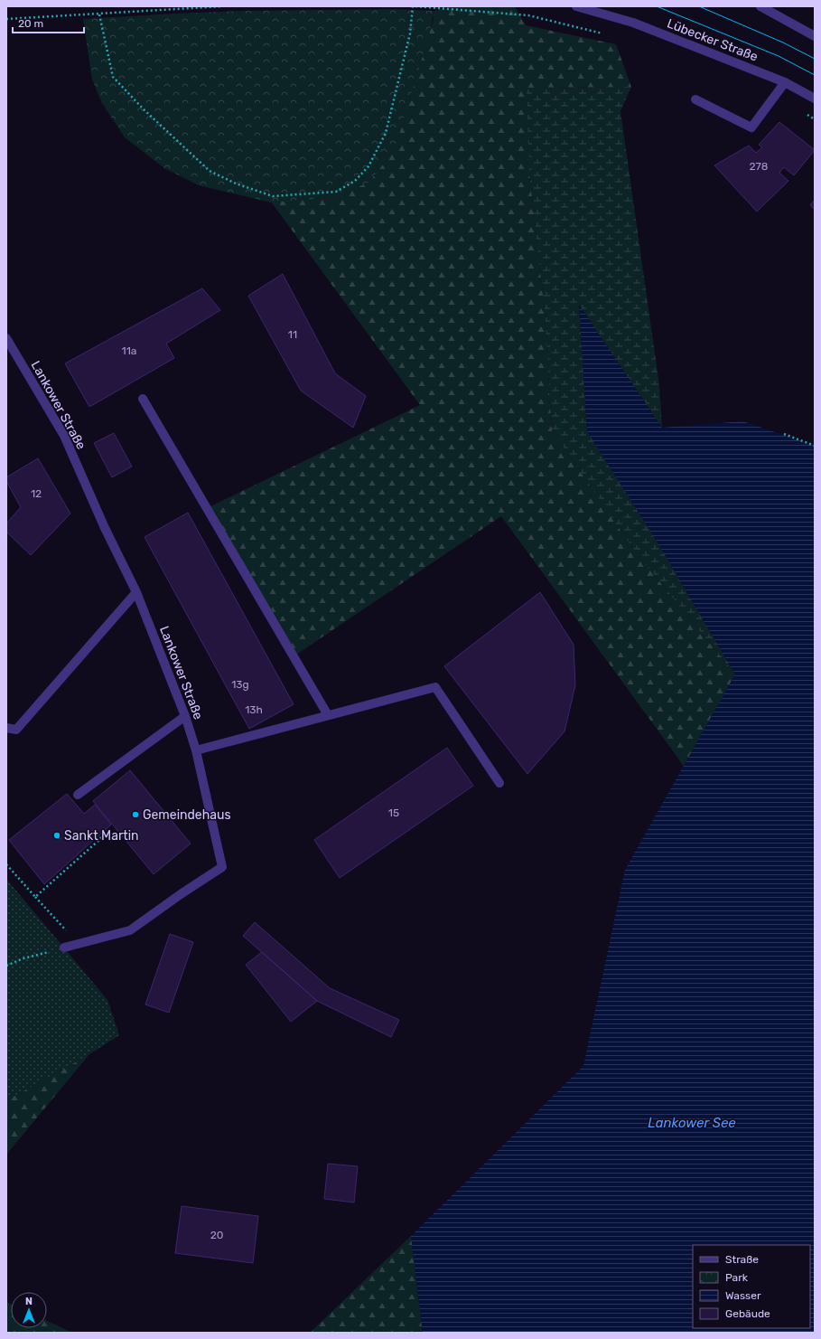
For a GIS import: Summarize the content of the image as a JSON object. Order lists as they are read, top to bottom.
{
  "streets": {
    "street": ["Lübecker Straße", "Lankower Straße"]
  },
  "water": ["Lankower See"],
  "places": ["Gemeindehaus", "Sankt Martin"],
  "house_numbers": [
    "278",
    "11",
    "11a",
    "12",
    "13g",
    "13h",
    "15",
    "20"
  ],
  "legend": [
    "Straße",
    "Park",
    "Wasser",
    "Gebäude"
  ],
  "scale_bar": "20 m",
  "north": "top"
}
